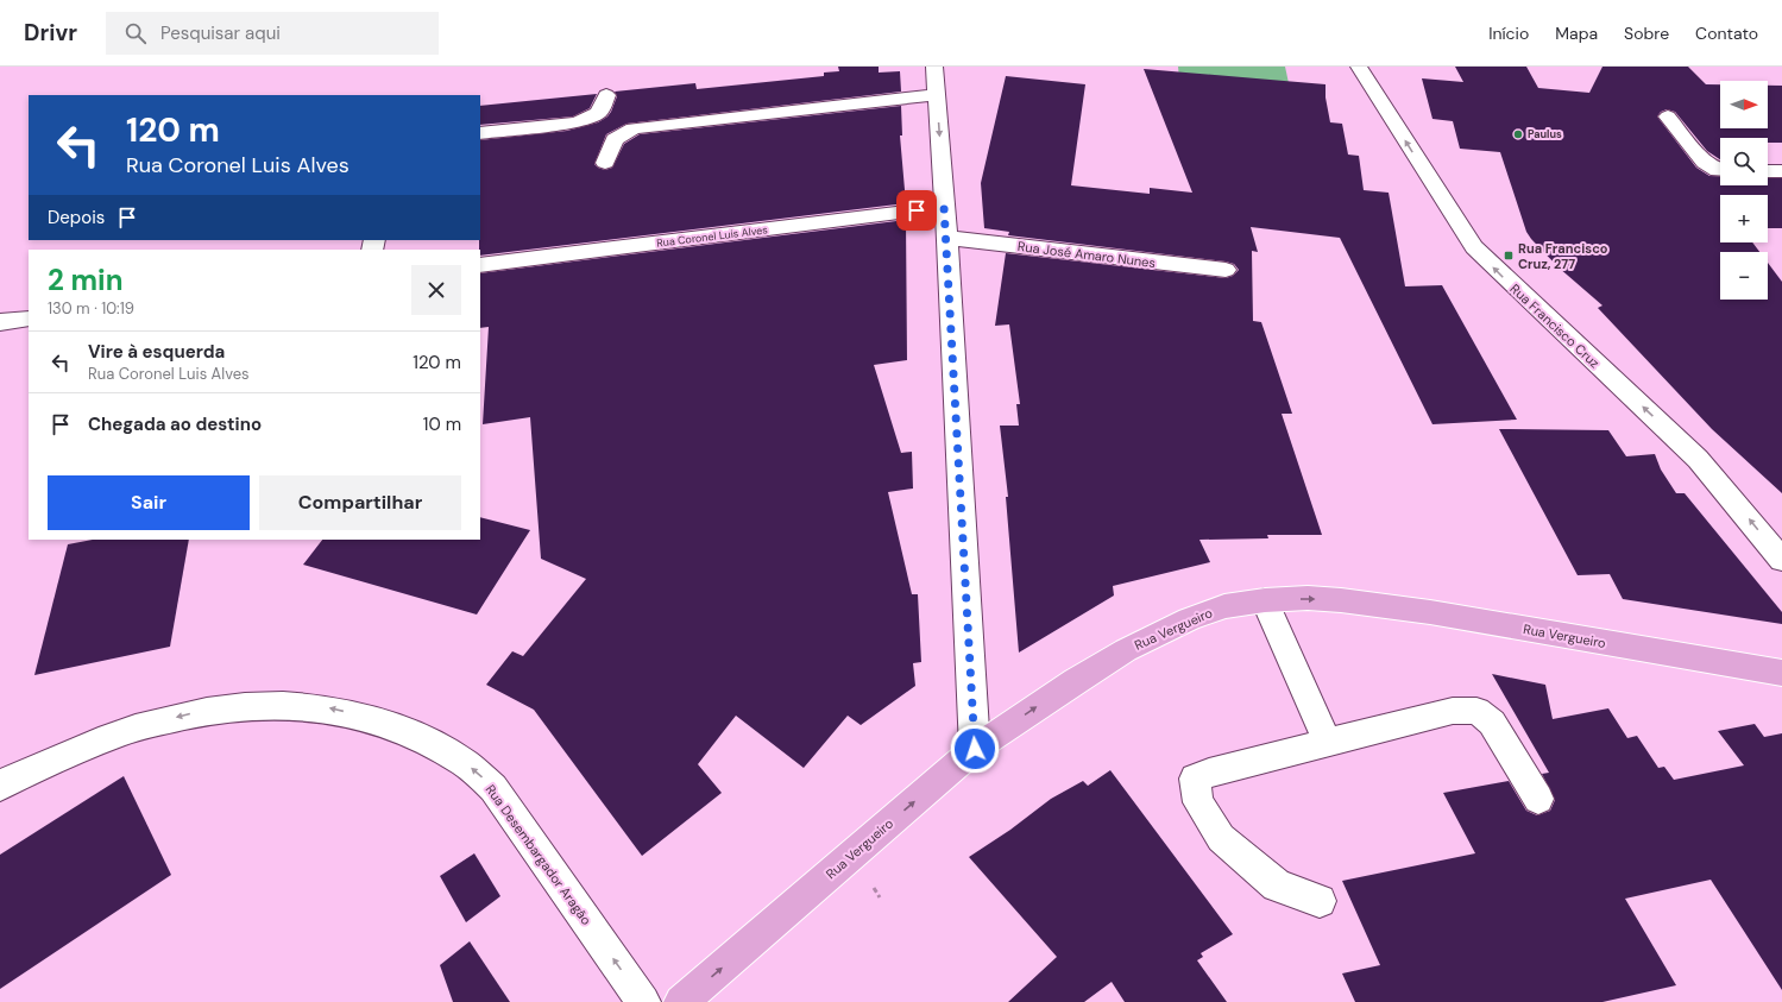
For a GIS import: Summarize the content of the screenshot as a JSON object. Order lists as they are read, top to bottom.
{
  "streets": {
    "main road": ["Rua Vergueiro"],
    "street": [
      "Rua Coronel Luis Alves",
      "Rua José Amaro Nunes",
      "Rua Francisco Cruz",
      "Rua Desembargador Aragão"
    ]
  },
  "one_way": ["Rua Francisco Cruz", "Rua Vergueiro", "Rua Desembargador Aragão"],
  "places": {
    "other": ["Paulus"],
    "transit": ["Rua Francisco Cruz, 277"]
  },
  "north": "right",
  "page": {
    "header": "Drivr",
    "search": "Pesquisar aqui",
    "nav": [
      "Início",
      "Mapa",
      "Sobre",
      "Contato"
    ],
    "map_buttons": ["+", "−"],
    "turn": ["120 m", "Rua Coronel Luis Alves"],
    "then": "Depois",
    "heading": ["2 min", "130 m · 10:19"],
    "list": [
      {
        "name": "Vire à esquerda",
        "note": "Rua Coronel Luis Alves",
        "value": "120 m"
      },
      {
        "name": "Chegada ao destino",
        "value": "10 m"
      }
    ],
    "buttons": ["Sair", "Compartilhar"]
  }
}
